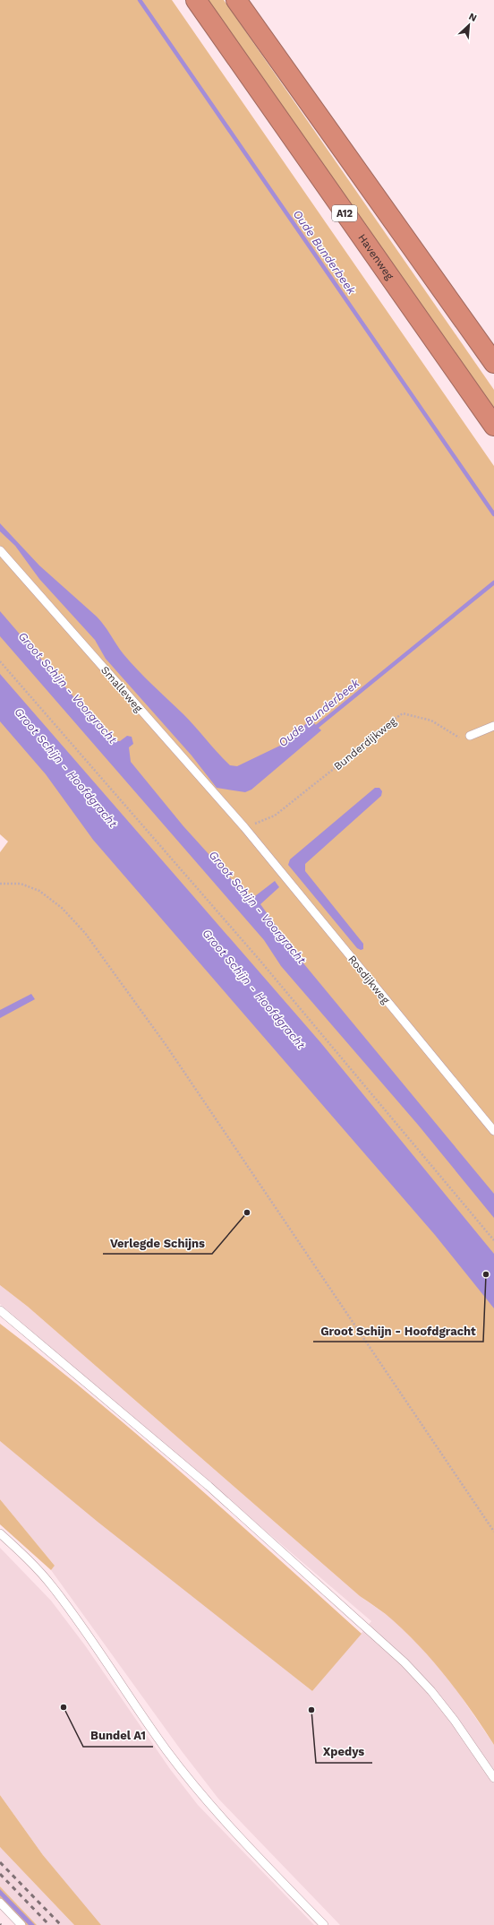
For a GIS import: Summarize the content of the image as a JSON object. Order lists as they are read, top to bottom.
{
  "streets": {
    "highway": ["A12", "Havenweg"],
    "lane": ["Smalleweg", "Rosdijkweg"],
    "path": ["Bunderdijkweg"]
  },
  "crossings": [
    ["Smalleweg", "Bunderdijkweg"],
    ["Smalleweg", "Rosdijkweg"],
    ["Bunderdijkweg", "Rosdijkweg"]
  ],
  "water": ["Oude Bunderbeek", "Groot Schijn - Voorgracht", "Groot Schijn - Hoofdgracht"],
  "places": [
    "Verlegde Schijns",
    "Groot Schijn - Hoofdgracht",
    "Bundel A1",
    "Xpedys"
  ],
  "north": "top right"
}
